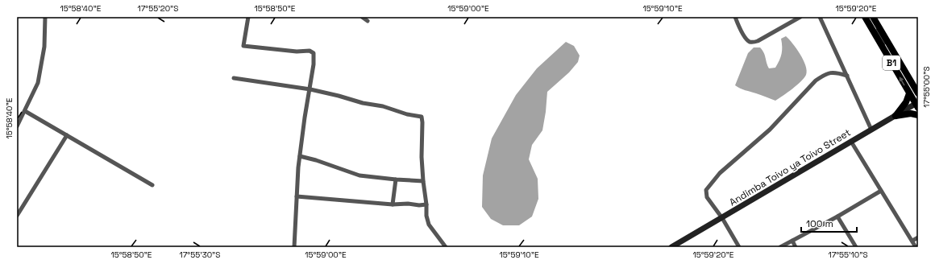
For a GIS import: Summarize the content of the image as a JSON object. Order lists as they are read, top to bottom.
{
  "streets": {
    "main road": ["B1"],
    "street": ["Andimba Toivo ya Toivo Street"]
  },
  "crossings": [
    ["B1", "Andimba Toivo ya Toivo Street"]
  ],
  "scale_bar": "100 m",
  "coordinates": [
    "15°58'40\"E",
    "17°55'20\"S",
    "15°58'50\"E",
    "15°59'00\"E",
    "15°59'10\"E",
    "15°59'20\"E",
    "17°55'00\"S",
    "17°55'30\"S",
    "17°55'10\"S"
  ]
}
